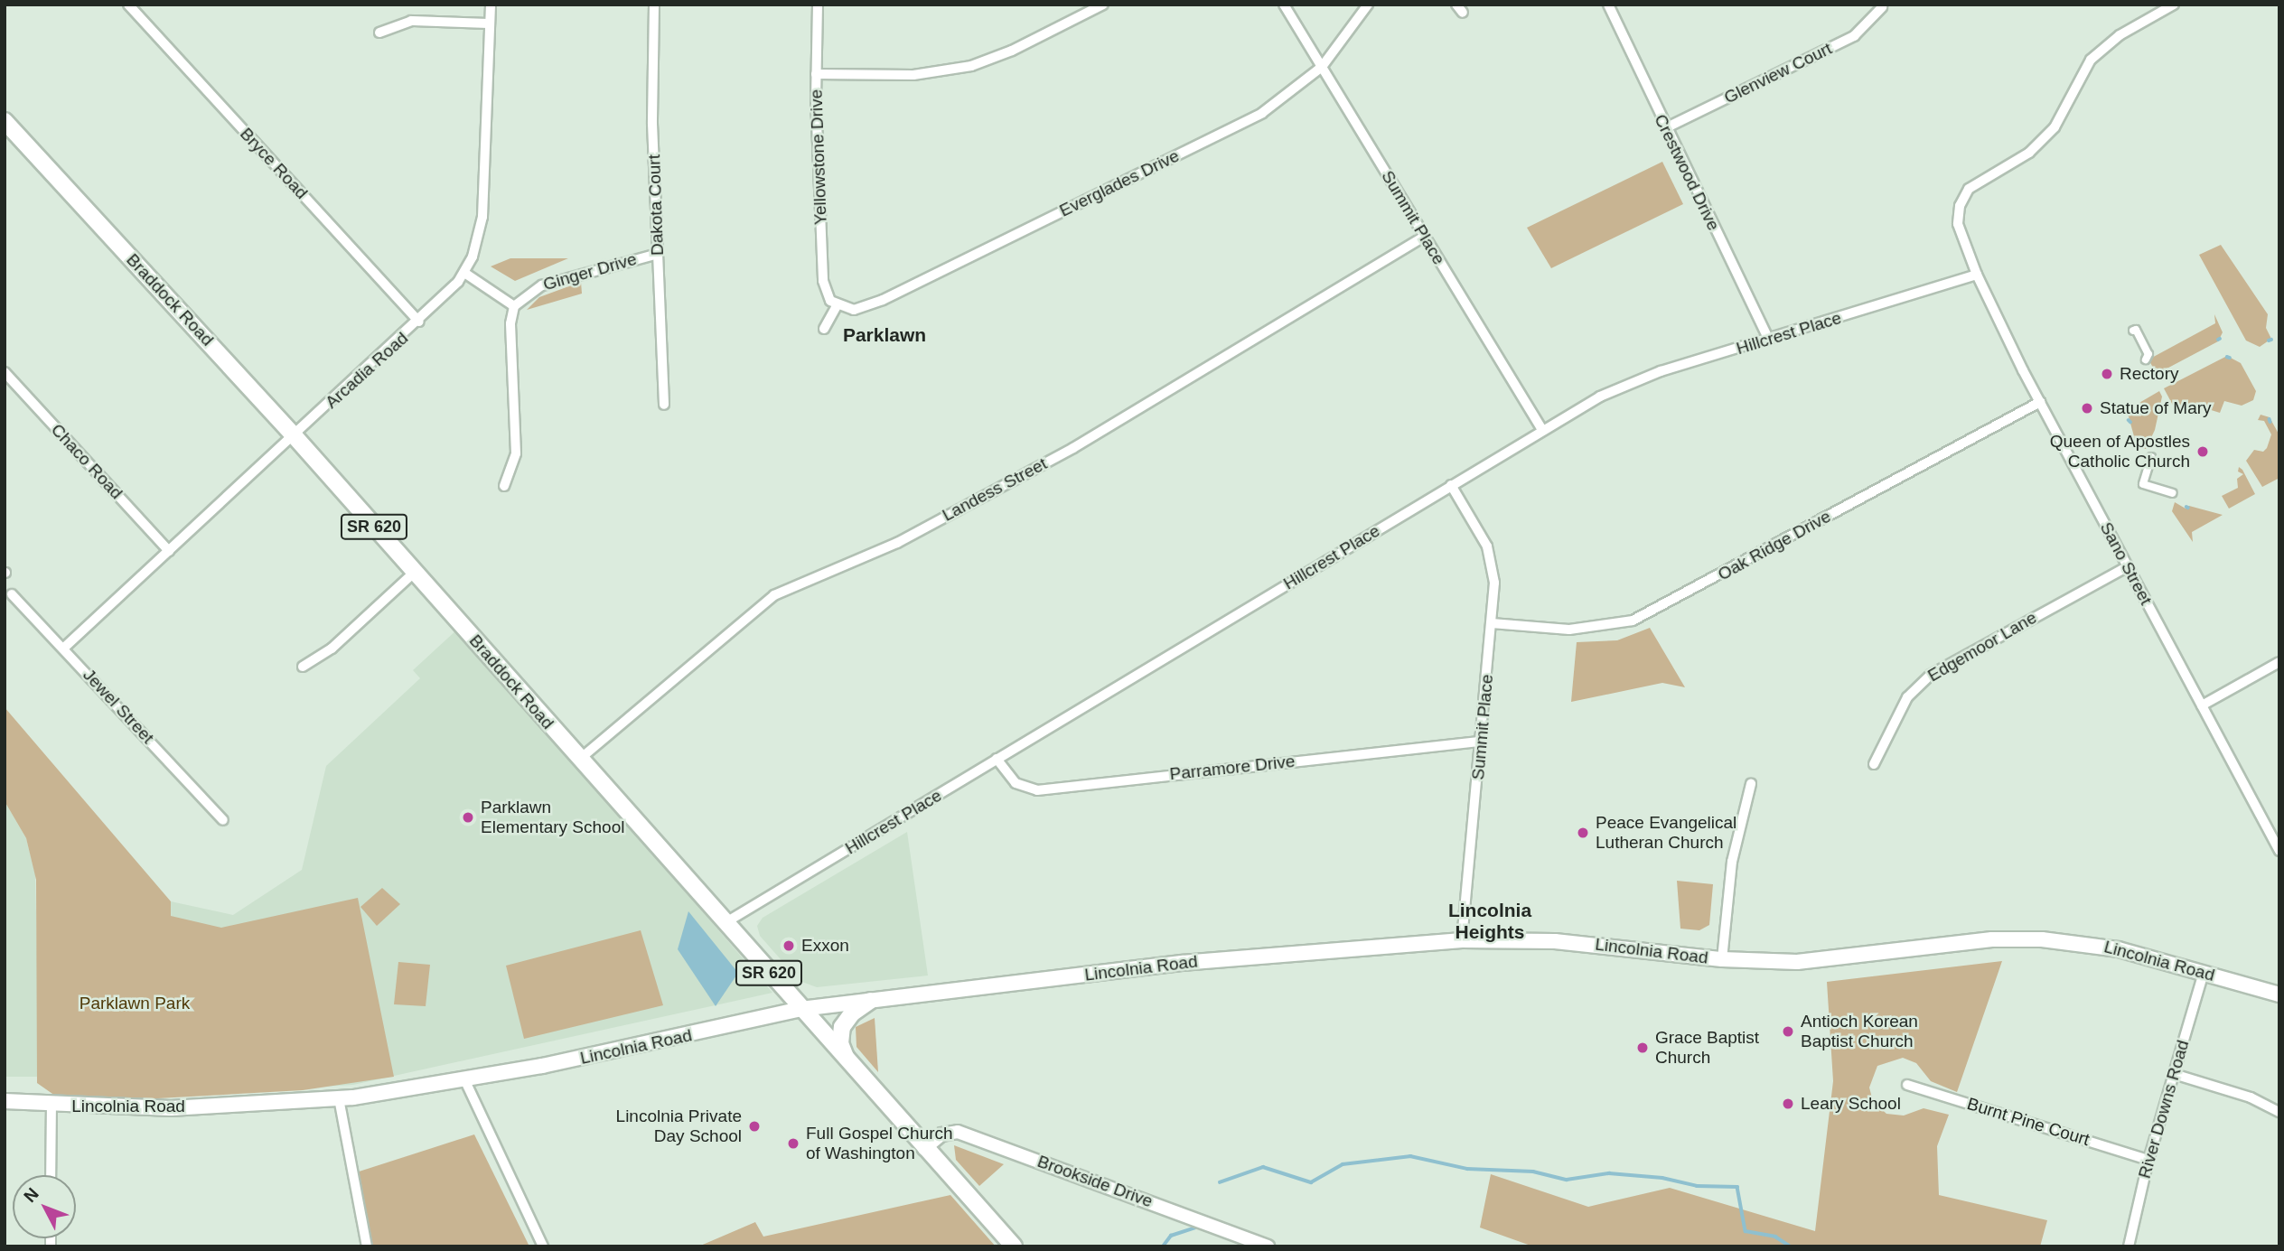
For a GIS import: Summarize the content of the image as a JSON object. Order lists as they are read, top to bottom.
{
  "streets": {
    "main road": ["Braddock Road", "SR 620", "Lincolnia Road"],
    "street": [
      "Glenview Court",
      "Yellowstone Drive",
      "Bryce Road",
      "Crestwood Drive",
      "Everglades Drive",
      "Dakota Court",
      "Summit Place",
      "Ginger Drive",
      "Hillcrest Place",
      "Arcadia Road",
      "Chaco Road",
      "Landess Street",
      "Oak Ridge Drive",
      "Sano Street",
      "Edgemoor Lane",
      "Jewel Street",
      "Parramore Drive",
      "River Downs Road",
      "Burnt Pine Court",
      "Brookside Drive"
    ]
  },
  "crossings": [
    ["Glenview Court", "Crestwood Drive"],
    ["Yellowstone Drive", "Everglades Drive"],
    ["Bryce Road", "Arcadia Road"],
    ["Crestwood Drive", "Hillcrest Place"],
    ["Everglades Drive", "Summit Place"],
    ["Dakota Court", "Ginger Drive"],
    ["Summit Place", "Hillcrest Place"],
    ["Summit Place", "Landess Street"],
    ["Summit Place", "Oak Ridge Drive"],
    ["Summit Place", "Parramore Drive"],
    ["Summit Place", "Lincolnia Road"],
    ["Braddock Road", "Hillcrest Place"],
    ["Braddock Road", "Arcadia Road"],
    ["Braddock Road", "Landess Street"],
    ["Braddock Road", "Lincolnia Road"],
    ["Braddock Road", "Brookside Drive"],
    ["Hillcrest Place", "Sano Street"],
    ["Hillcrest Place", "Parramore Drive"],
    ["Arcadia Road", "Chaco Road"],
    ["Arcadia Road", "Jewel Street"],
    ["Oak Ridge Drive", "Sano Street"],
    ["Sano Street", "Edgemoor Lane"],
    ["Lincolnia Road", "River Downs Road"],
    ["River Downs Road", "Burnt Pine Court"]
  ],
  "districts": ["Parklawn", "Lincolnia Heights"],
  "parks": ["Parklawn Park"],
  "places": [
    "Rectory",
    "Statue of Mary",
    "Queen of Apostles Catholic Church",
    "Parklawn Elementary School",
    "Peace Evangelical Lutheran Church",
    "Exxon",
    "Antioch Korean Baptist Church",
    "Grace Baptist Church",
    "Leary School",
    "Lincolnia Private Day School",
    "Full Gospel Church of Washington"
  ],
  "north": "top left"
}
